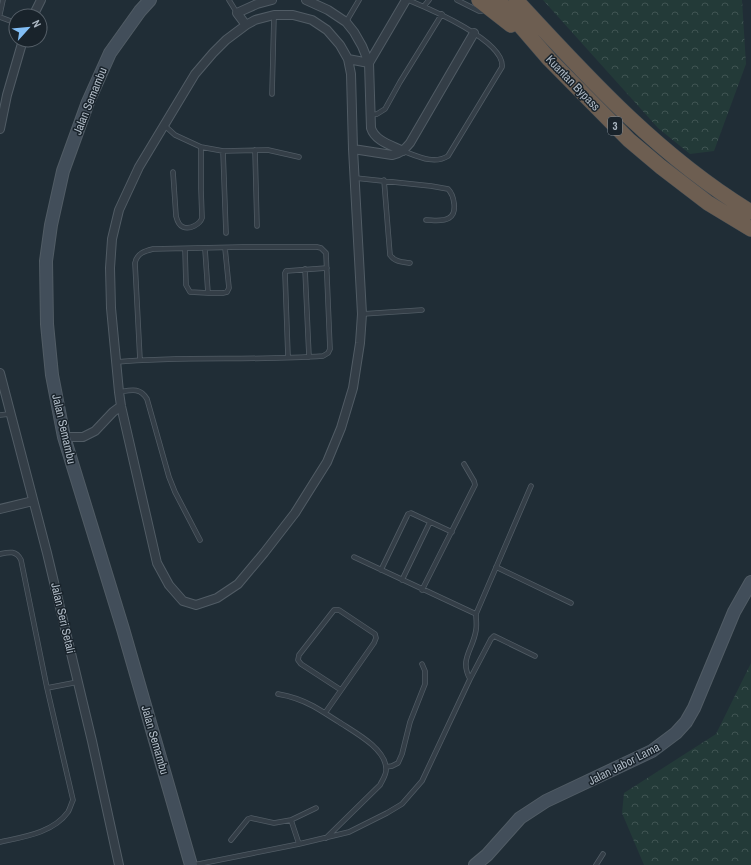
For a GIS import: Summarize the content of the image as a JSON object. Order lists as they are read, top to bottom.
{
  "streets": {
    "highway": ["Kuantan Bypass", "3"],
    "main road": ["Jalan Semambu", "Jalan Jabor Lama"],
    "street": ["Jalan Seri Setali"]
  },
  "north": "top right"
}
